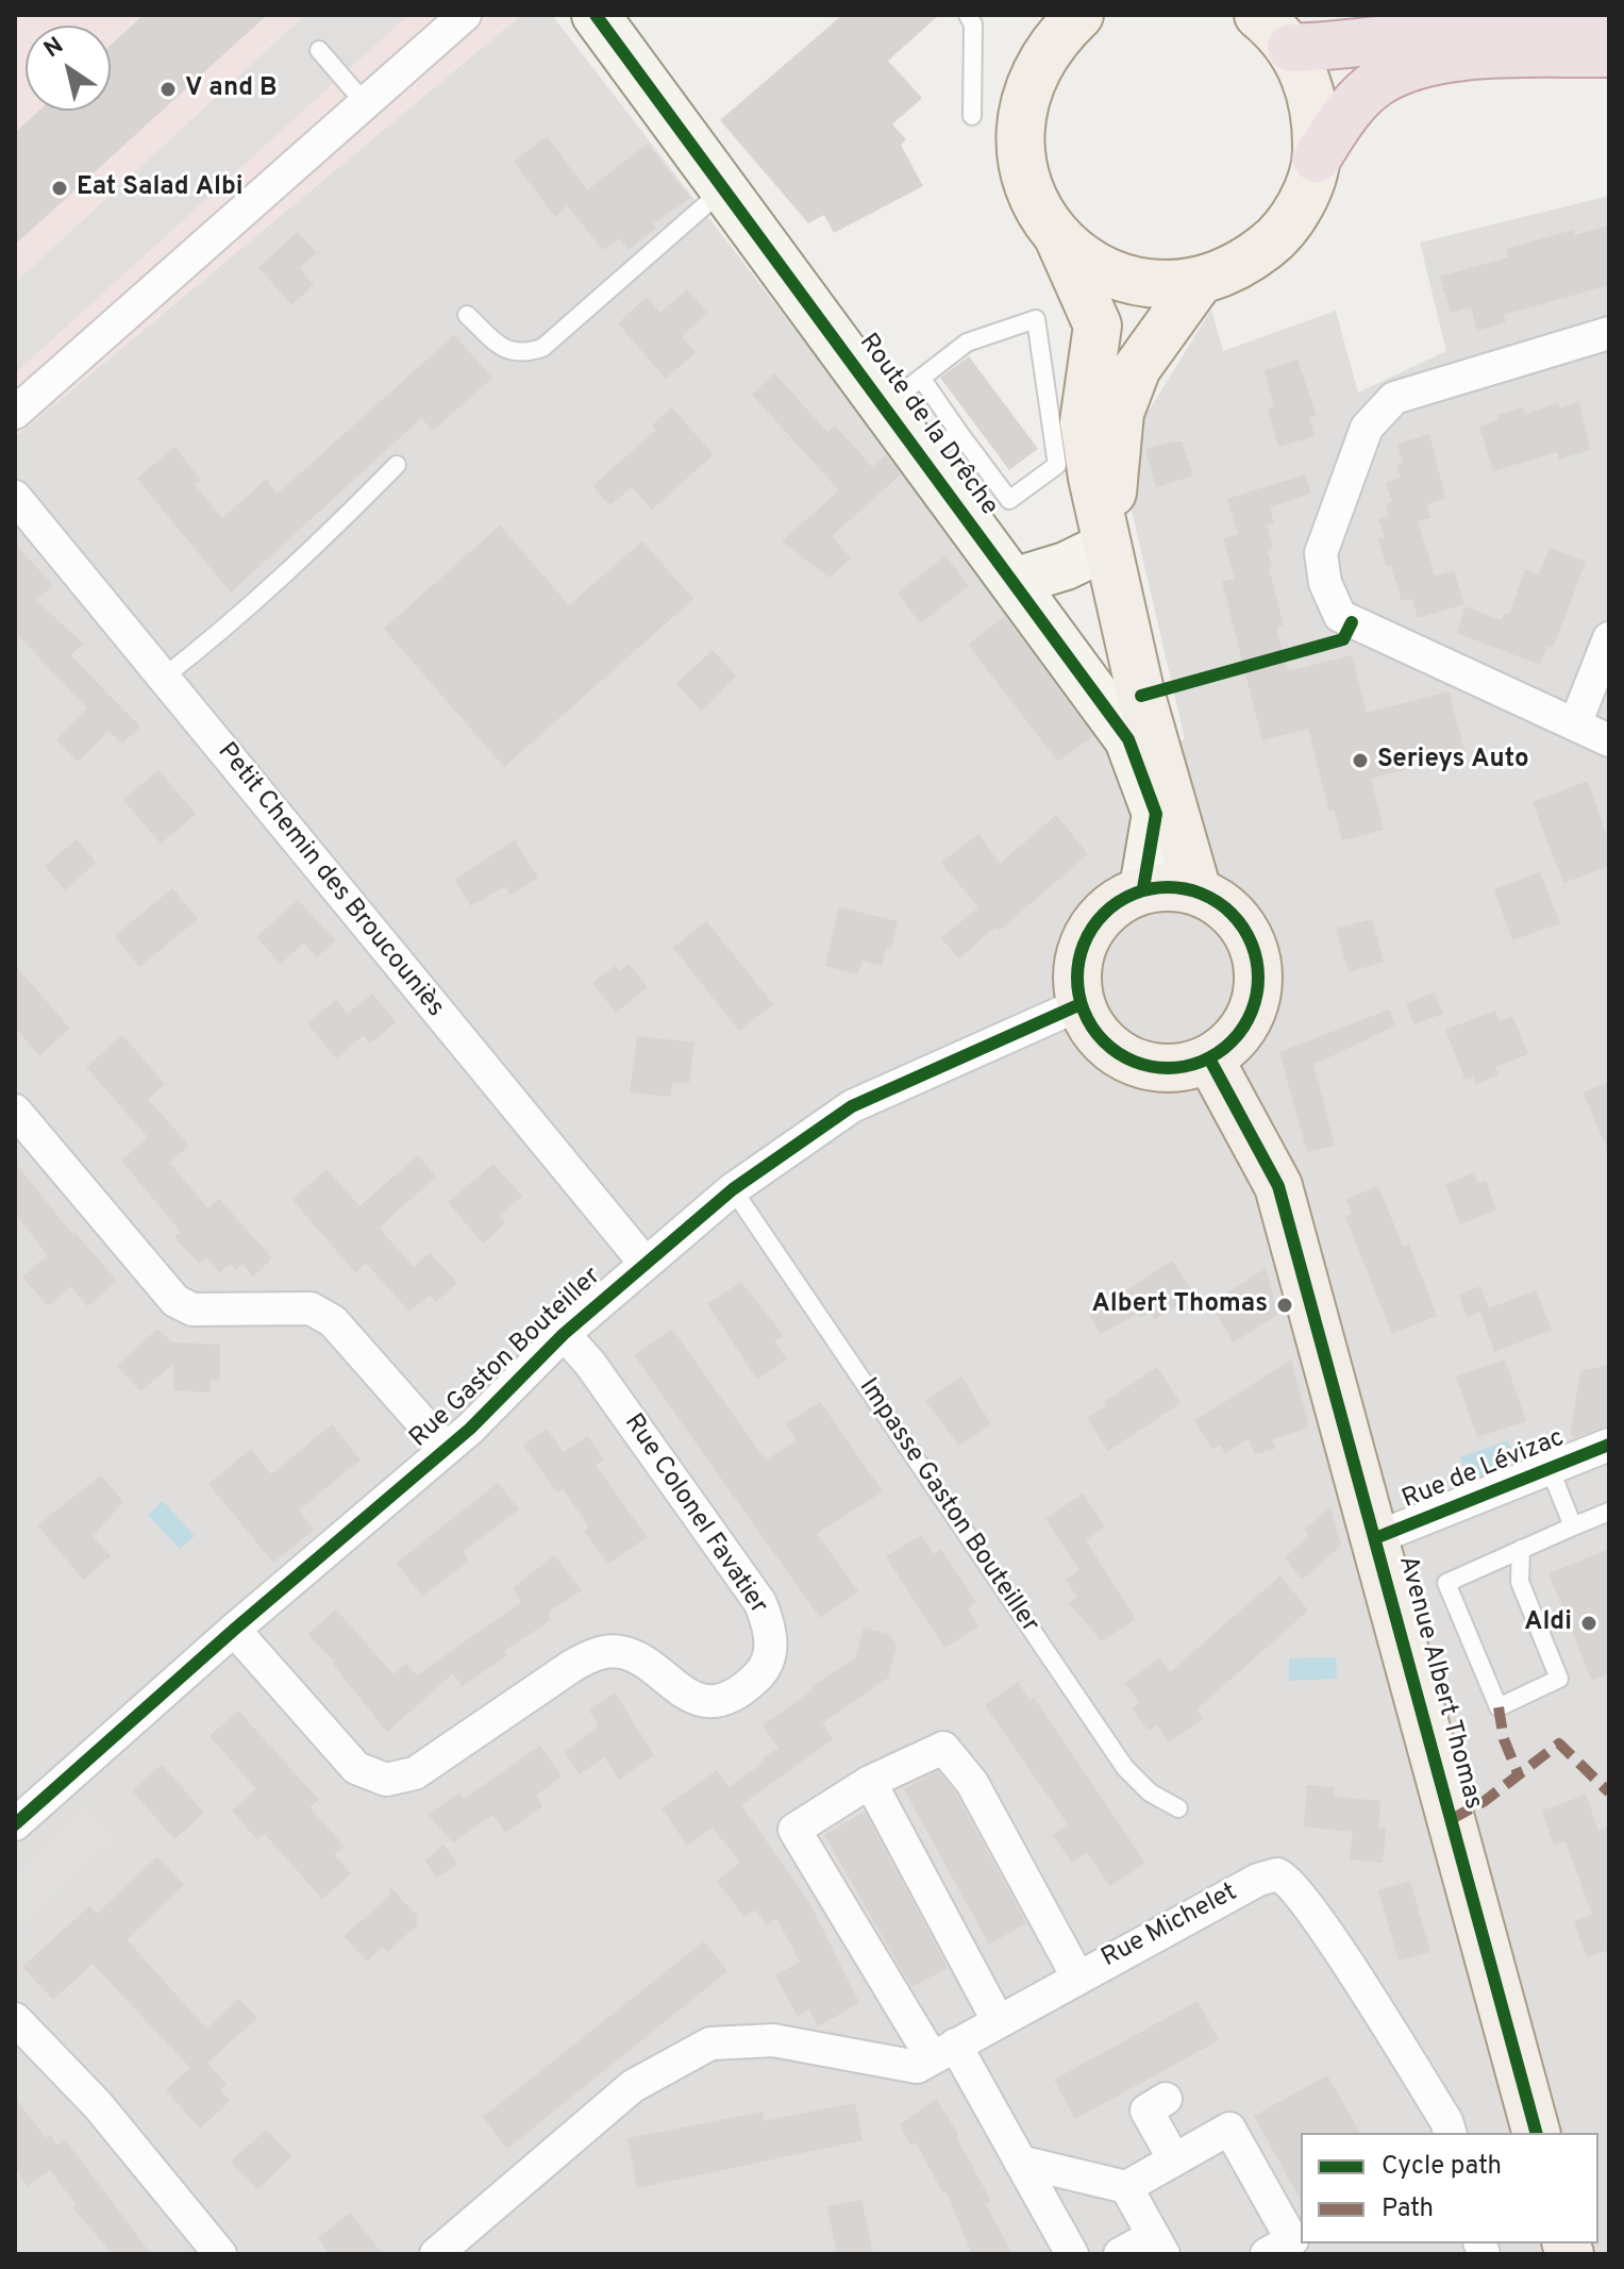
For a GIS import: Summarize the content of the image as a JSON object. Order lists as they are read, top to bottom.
{
  "streets": {
    "main road": ["Avenue Albert Thomas"],
    "street": [
      "Route de la Drêche",
      "Petit Chemin des Broucouniès",
      "Rue Gaston Bouteiller",
      "Rue de Lévizac",
      "Rue Colonel Favatier",
      "Rue Michelet"
    ],
    "lane": ["Impasse Gaston Bouteiller"]
  },
  "crossings": [
    ["Route de la Drêche", "Rue Gaston Bouteiller"],
    ["Route de la Drêche", "Avenue Albert Thomas"],
    ["Petit Chemin des Broucouniès", "Rue Gaston Bouteiller"],
    ["Rue Gaston Bouteiller", "Impasse Gaston Bouteiller"],
    ["Rue Gaston Bouteiller", "Rue Colonel Favatier"],
    ["Rue Gaston Bouteiller", "Avenue Albert Thomas"],
    ["Rue de Lévizac", "Avenue Albert Thomas"]
  ],
  "places": [
    "V and B",
    "Eat Salad Albi",
    "Serieys Auto",
    "Albert Thomas",
    "Aldi"
  ],
  "legend": ["Cycle path", "Path"],
  "north": "top left"
}
